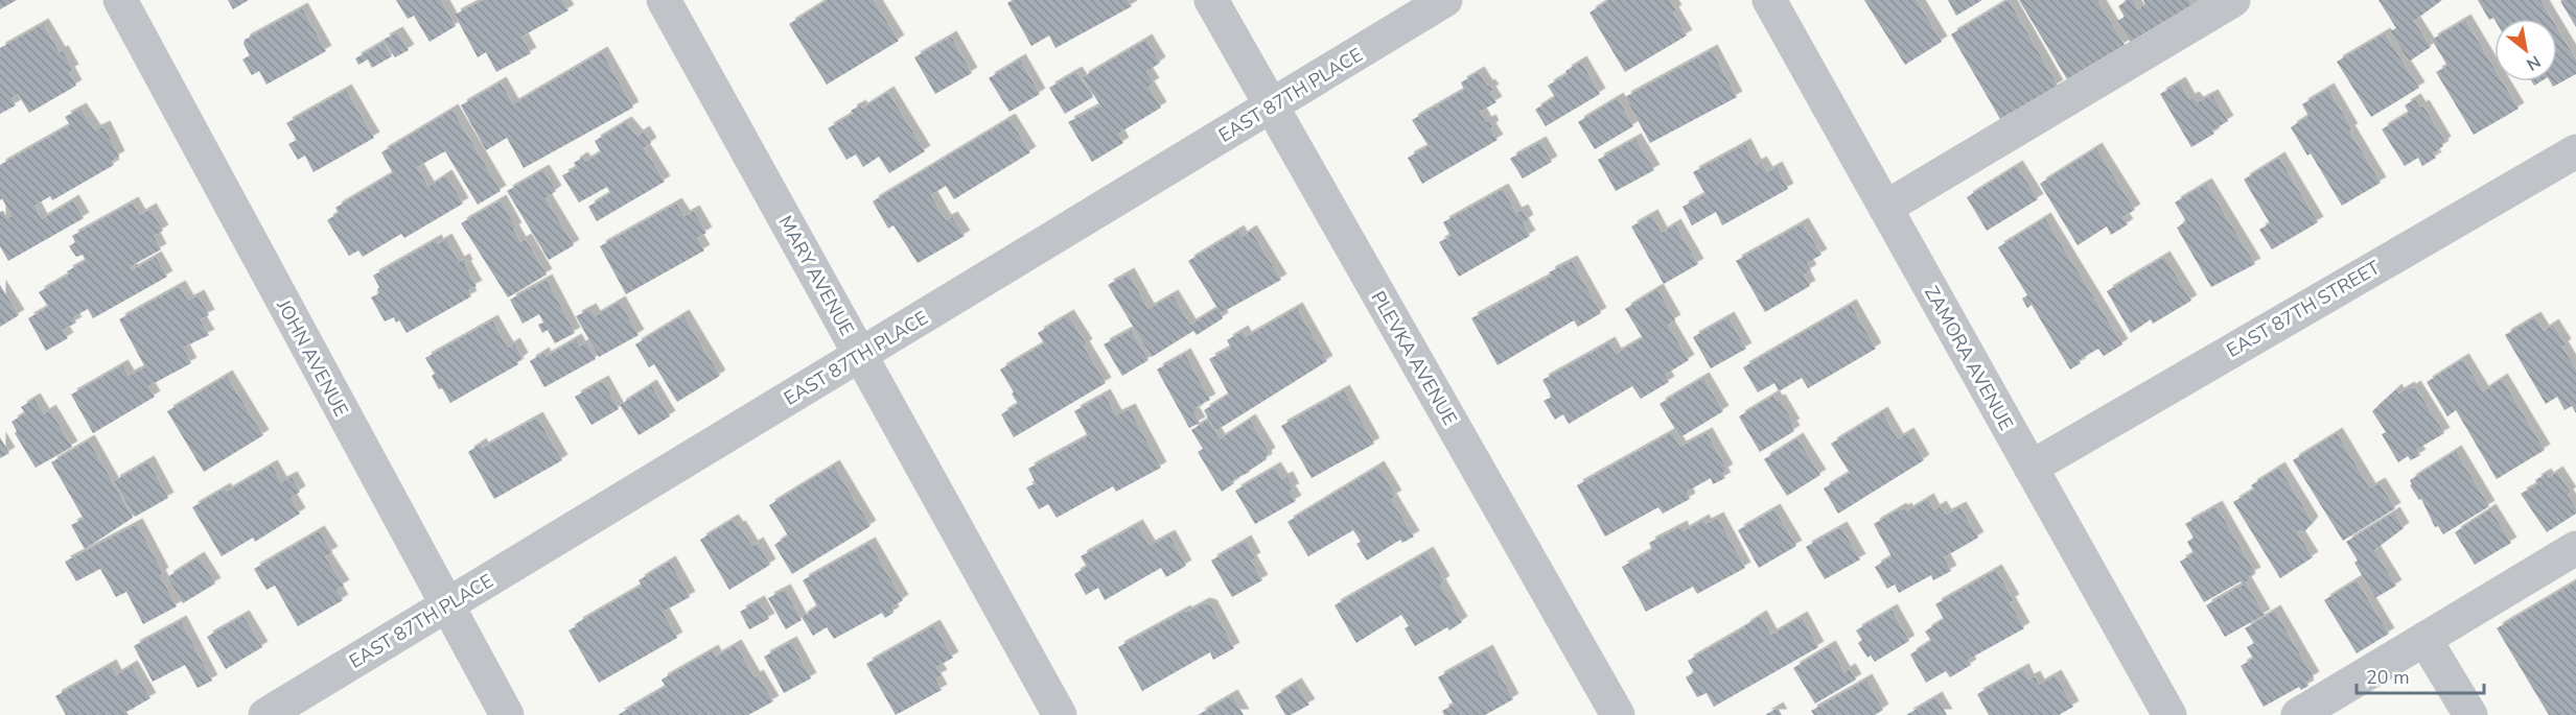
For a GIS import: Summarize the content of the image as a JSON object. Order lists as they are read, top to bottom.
{
  "streets": {
    "street": [
      "EAST 87TH PLACE",
      "MARY AVENUE",
      "EAST 87TH STREET",
      "JOHN AVENUE",
      "PLEVKA AVENUE",
      "ZAMORA AVENUE"
    ]
  },
  "crossings": [
    ["EAST 87TH PLACE", "MARY AVENUE"],
    ["EAST 87TH PLACE", "JOHN AVENUE"],
    ["EAST 87TH PLACE", "PLEVKA AVENUE"],
    ["EAST 87TH STREET", "ZAMORA AVENUE"]
  ],
  "scale_bar": "20 m",
  "north": "bottom right"
}
